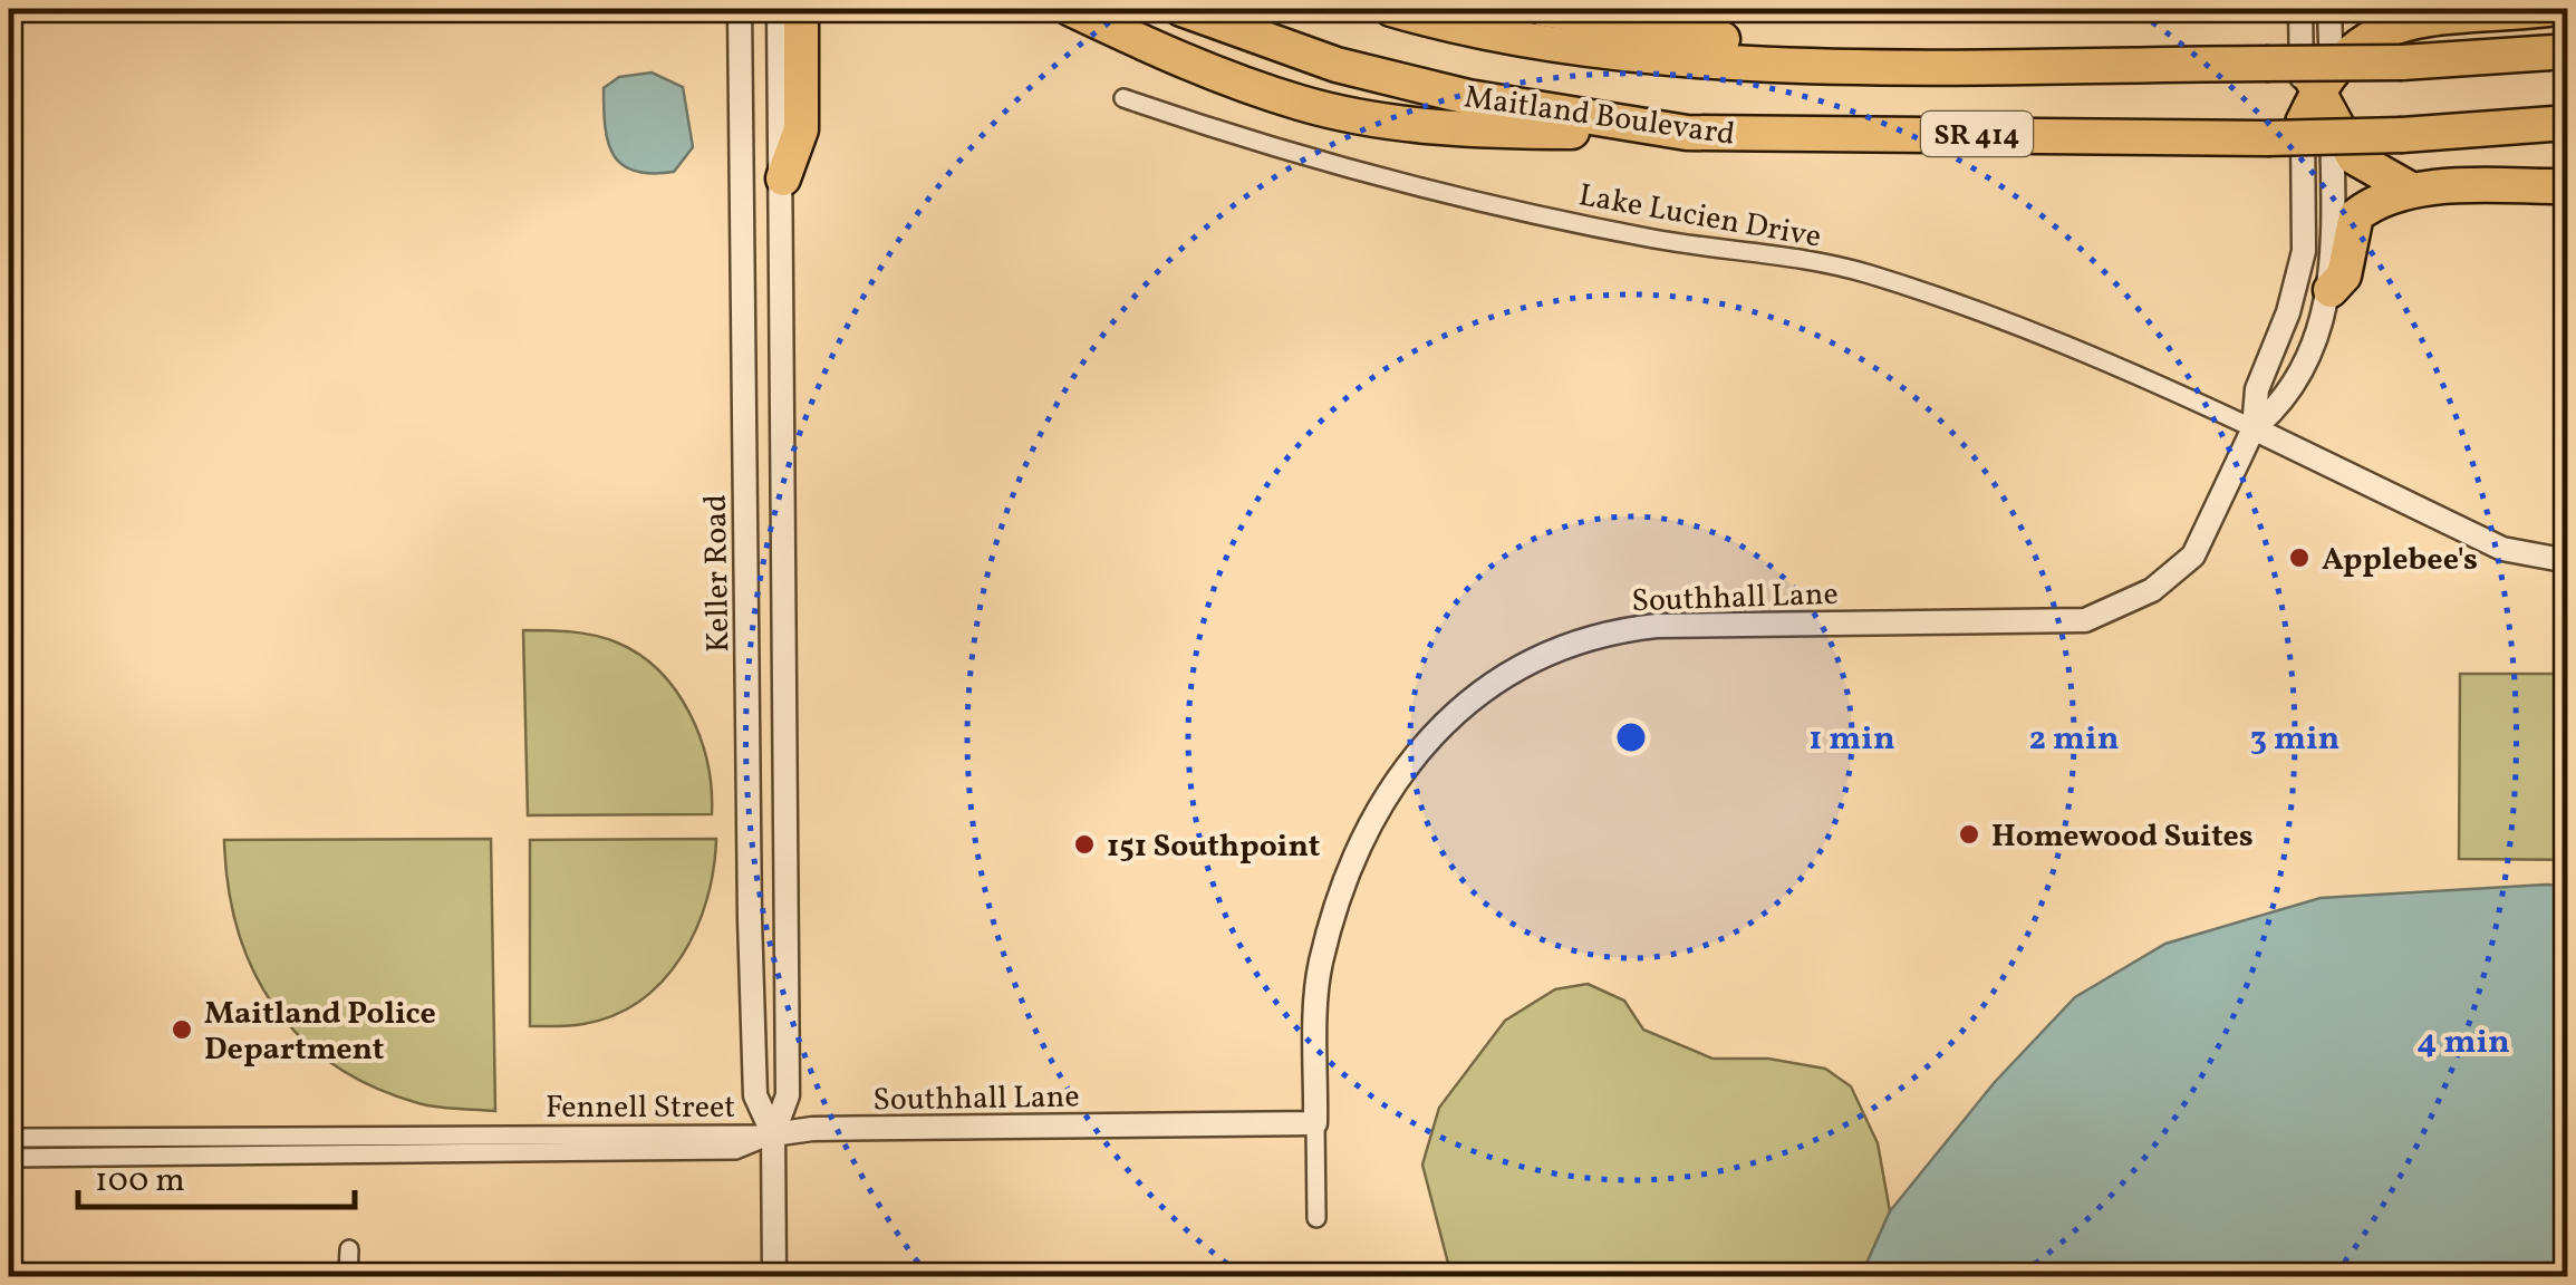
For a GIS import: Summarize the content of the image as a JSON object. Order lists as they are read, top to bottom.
{
  "streets": {
    "highway": ["Maitland Boulevard", "SR 414"],
    "street": [
      "Lake Lucien Drive",
      "Keller Road",
      "Southhall Lane",
      "Fennell Street"
    ]
  },
  "crossings": [
    ["Lake Lucien Drive", "Southhall Lane"],
    ["Keller Road", "Southhall Lane"],
    ["Keller Road", "Fennell Street"],
    ["Southhall Lane", "Fennell Street"]
  ],
  "places": [
    "Applebee's",
    "Homewood Suites",
    "151 Southpoint",
    "Maitland Police Department"
  ],
  "scale_bar": "100 m",
  "rings": [
    "1 min",
    "2 min",
    "3 min",
    "4 min"
  ]
}
